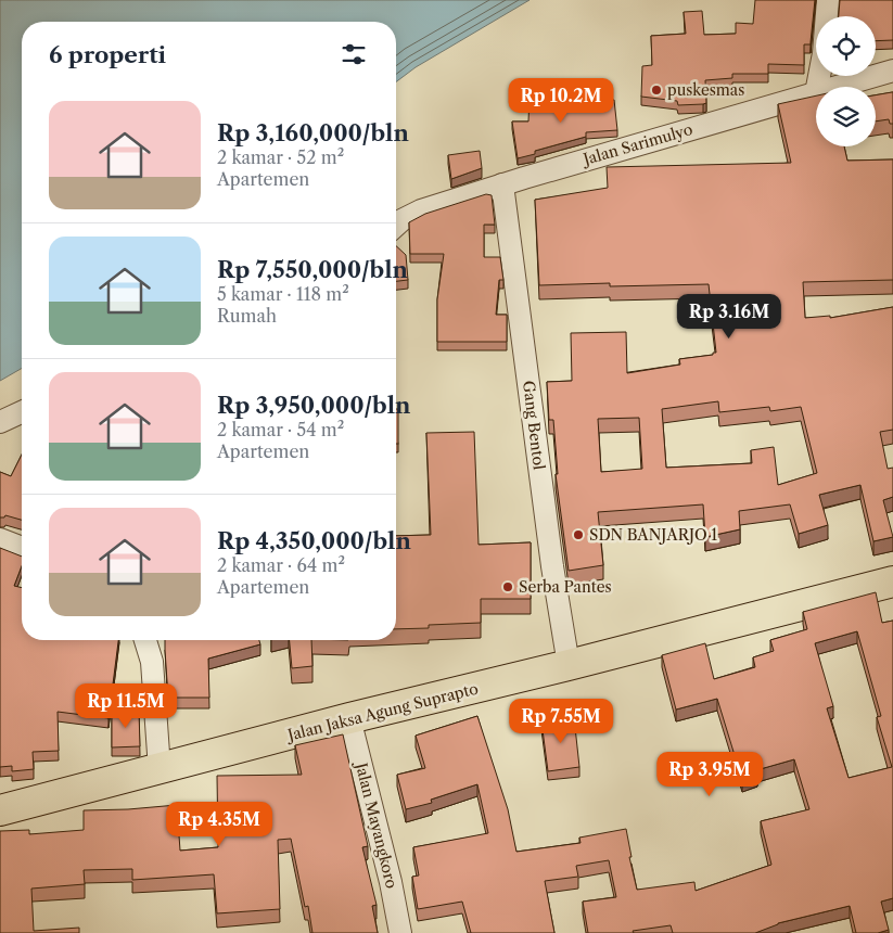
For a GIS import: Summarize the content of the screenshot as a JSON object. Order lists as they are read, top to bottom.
{
  "streets": {
    "main road": ["Jalan Jaksa Agung Suprapto"],
    "street": ["Jalan Sarimulyo", "Gang Bentol", "Jalan Mayangkoro"]
  },
  "crossings": [
    ["Jalan Sarimulyo", "Gang Bentol"],
    ["Gang Bentol", "Jalan Jaksa Agung Suprapto"],
    ["Jalan Jaksa Agung Suprapto", "Jalan Mayangkoro"]
  ],
  "places": ["puskesmas", "SDN BANJARJO 1", "Serba Pantes"],
  "page": {
    "heading": "6 properti",
    "price": [
      "Rp 10.2M",
      "Rp 3.16M",
      "Rp 11.5M",
      "Rp 7.55M",
      "Rp 3.95M",
      "Rp 4.35M"
    ],
    "list": [
      {
        "name": "Rp 3,160,000/bln",
        "note": "2 kamar · 52 m² · Apartemen"
      },
      {
        "name": "Rp 7,550,000/bln",
        "note": "5 kamar · 118 m² · Rumah"
      },
      {
        "name": "Rp 3,950,000/bln",
        "note": "2 kamar · 54 m² · Apartemen"
      },
      {
        "name": "Rp 4,350,000/bln",
        "note": "2 kamar · 64 m² · Apartemen"
      }
    ]
  }
}
